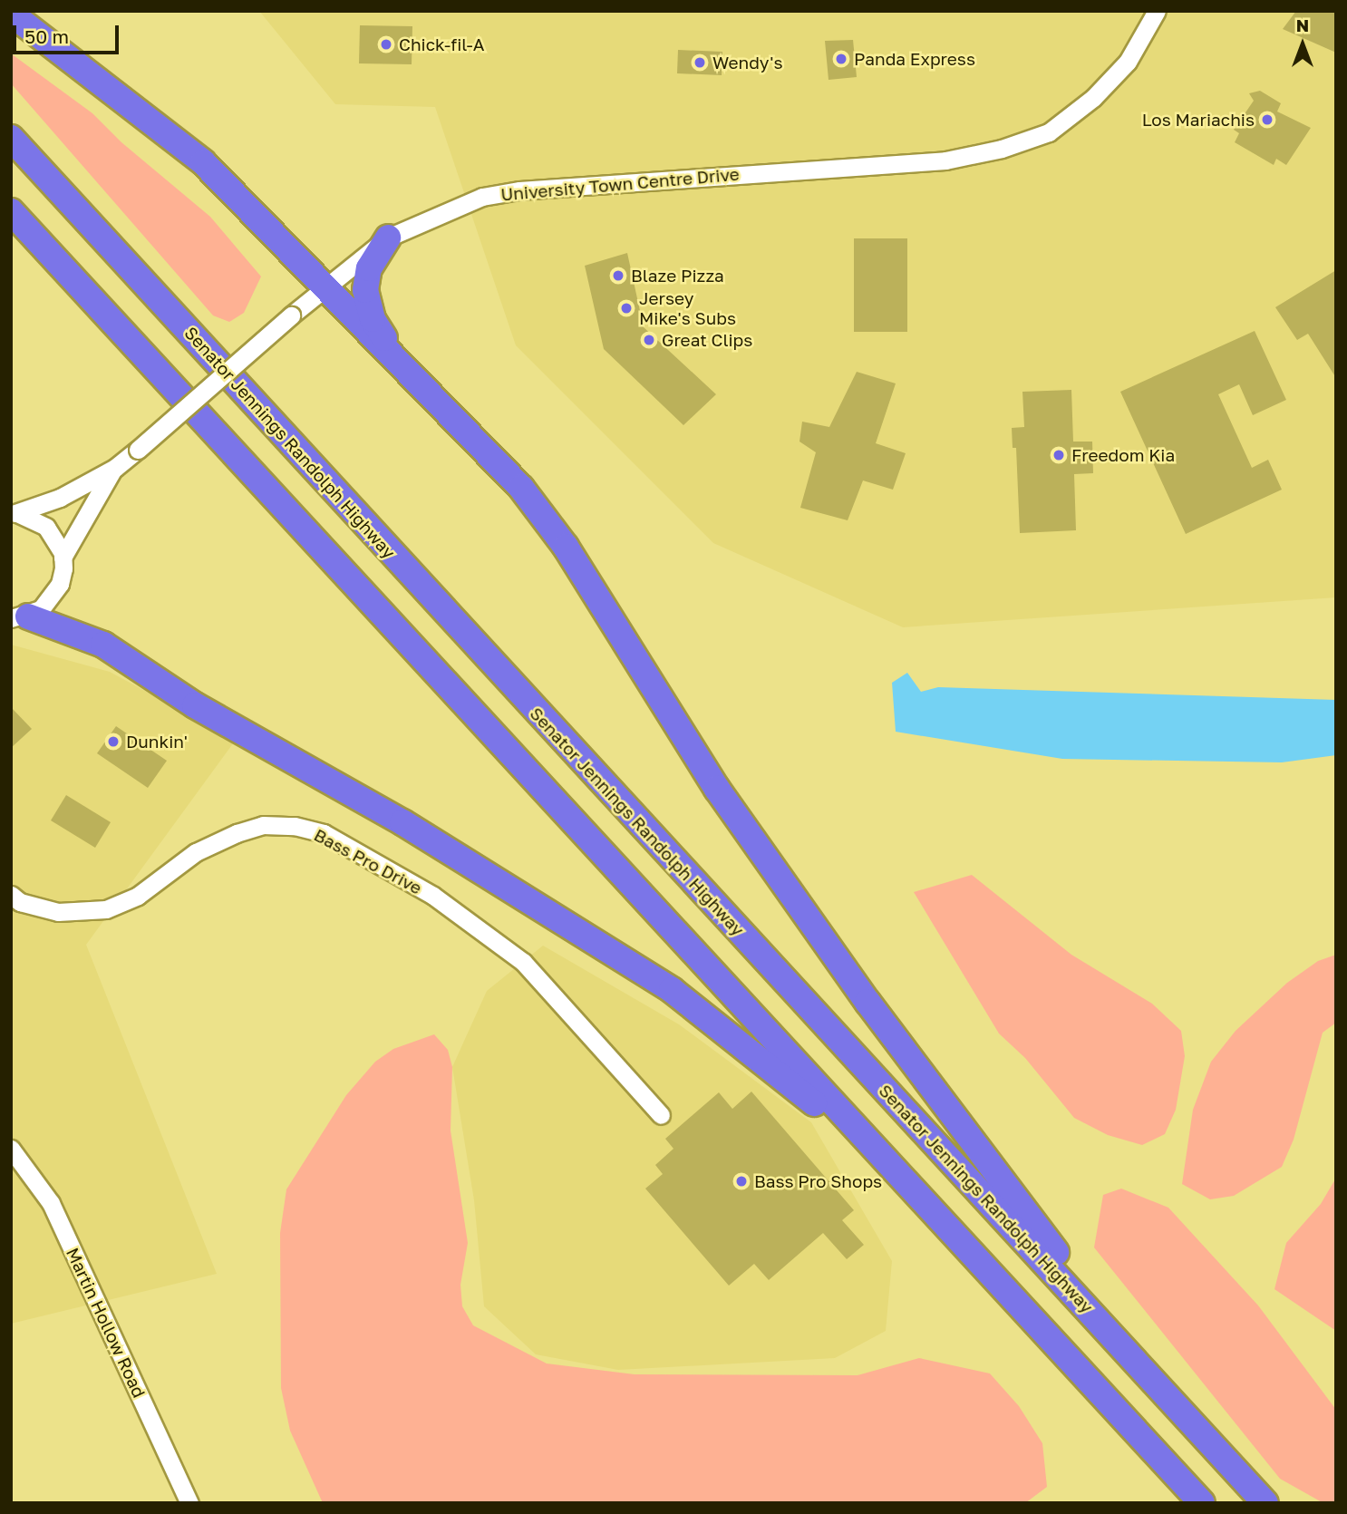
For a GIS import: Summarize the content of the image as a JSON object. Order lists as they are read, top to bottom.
{
  "streets": {
    "highway": ["Senator Jennings Randolph Highway"],
    "street": ["University Town Centre Drive", "Bass Pro Drive", "Martin Hollow Road"]
  },
  "places": [
    "Chick-fil-A",
    "Panda Express",
    "Wendy's",
    "Los Mariachis",
    "Blaze Pizza",
    "Jersey Mike's Subs",
    "Great Clips",
    "Freedom Kia",
    "Dunkin'",
    "Bass Pro Shops"
  ],
  "scale_bar": "50 m",
  "north": "top"
}
